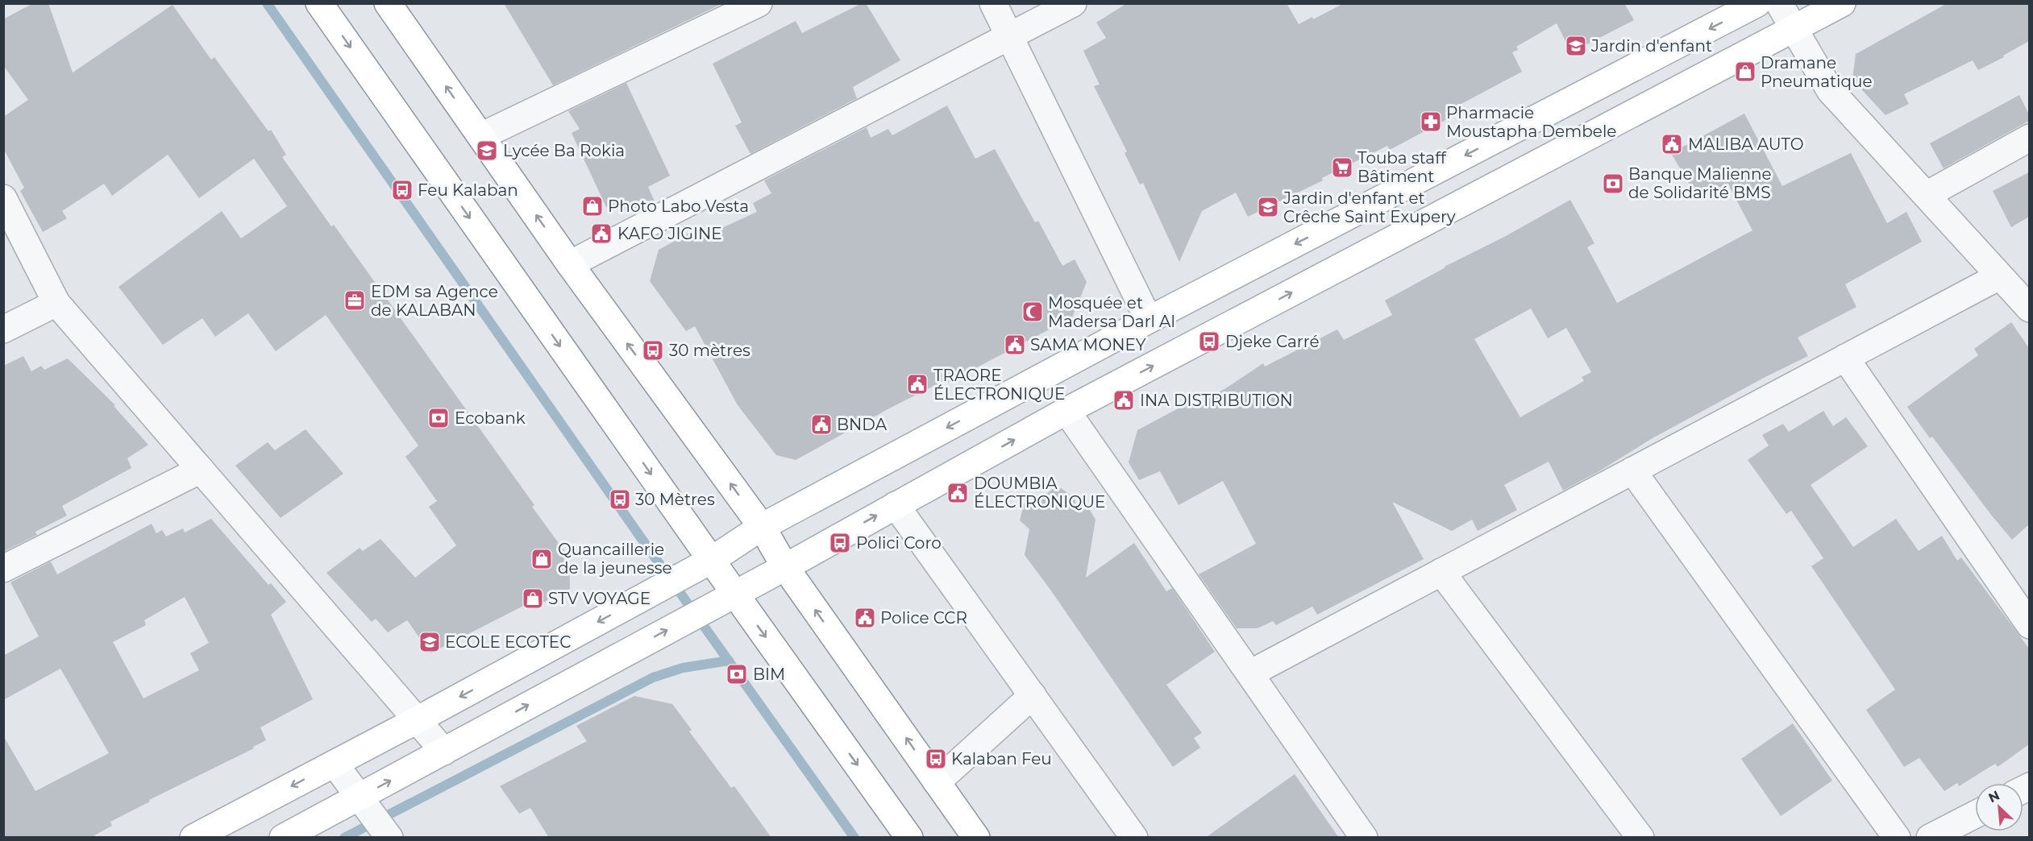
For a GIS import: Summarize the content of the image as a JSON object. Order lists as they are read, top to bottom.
{
  "places": {
    "school or university": [
      "Jardin d'enfant",
      "Lycée Ba Rokia",
      "Jardin d'enfant et Crêche Saint Exupery",
      "ECOLE ECOTEC"
    ],
    "shop": [
      "Dramane Pneumatique",
      "Photo Labo Vesta",
      "Quancaillerie de la jeunesse",
      "STV VOYAGE"
    ],
    "pharmacy": ["Pharmacie Moustapha Dembele"],
    "public building": [
      "MALIBA AUTO",
      "KAFO JIGINE",
      "SAMA MONEY",
      "TRAORE ÉLECTRONIQUE",
      "INA DISTRIBUTION",
      "BNDA",
      "DOUMBIA ÉLECTRONIQUE",
      "Police CCR"
    ],
    "supermarket": ["Touba staff Bâtiment"],
    "bank": ["Banque Malienne de Solidarité BMS", "Ecobank", "BIM"],
    "bus stop": [
      "Feu Kalaban",
      "Djeke Carré",
      "30 mètres",
      "30 Mètres",
      "Polici Coro",
      "Kalaban Feu"
    ],
    "office": ["EDM sa Agence de KALABAN"],
    "mosque": ["Mosquée et Madersa Darl Al"]
  },
  "north": "top left"
}
